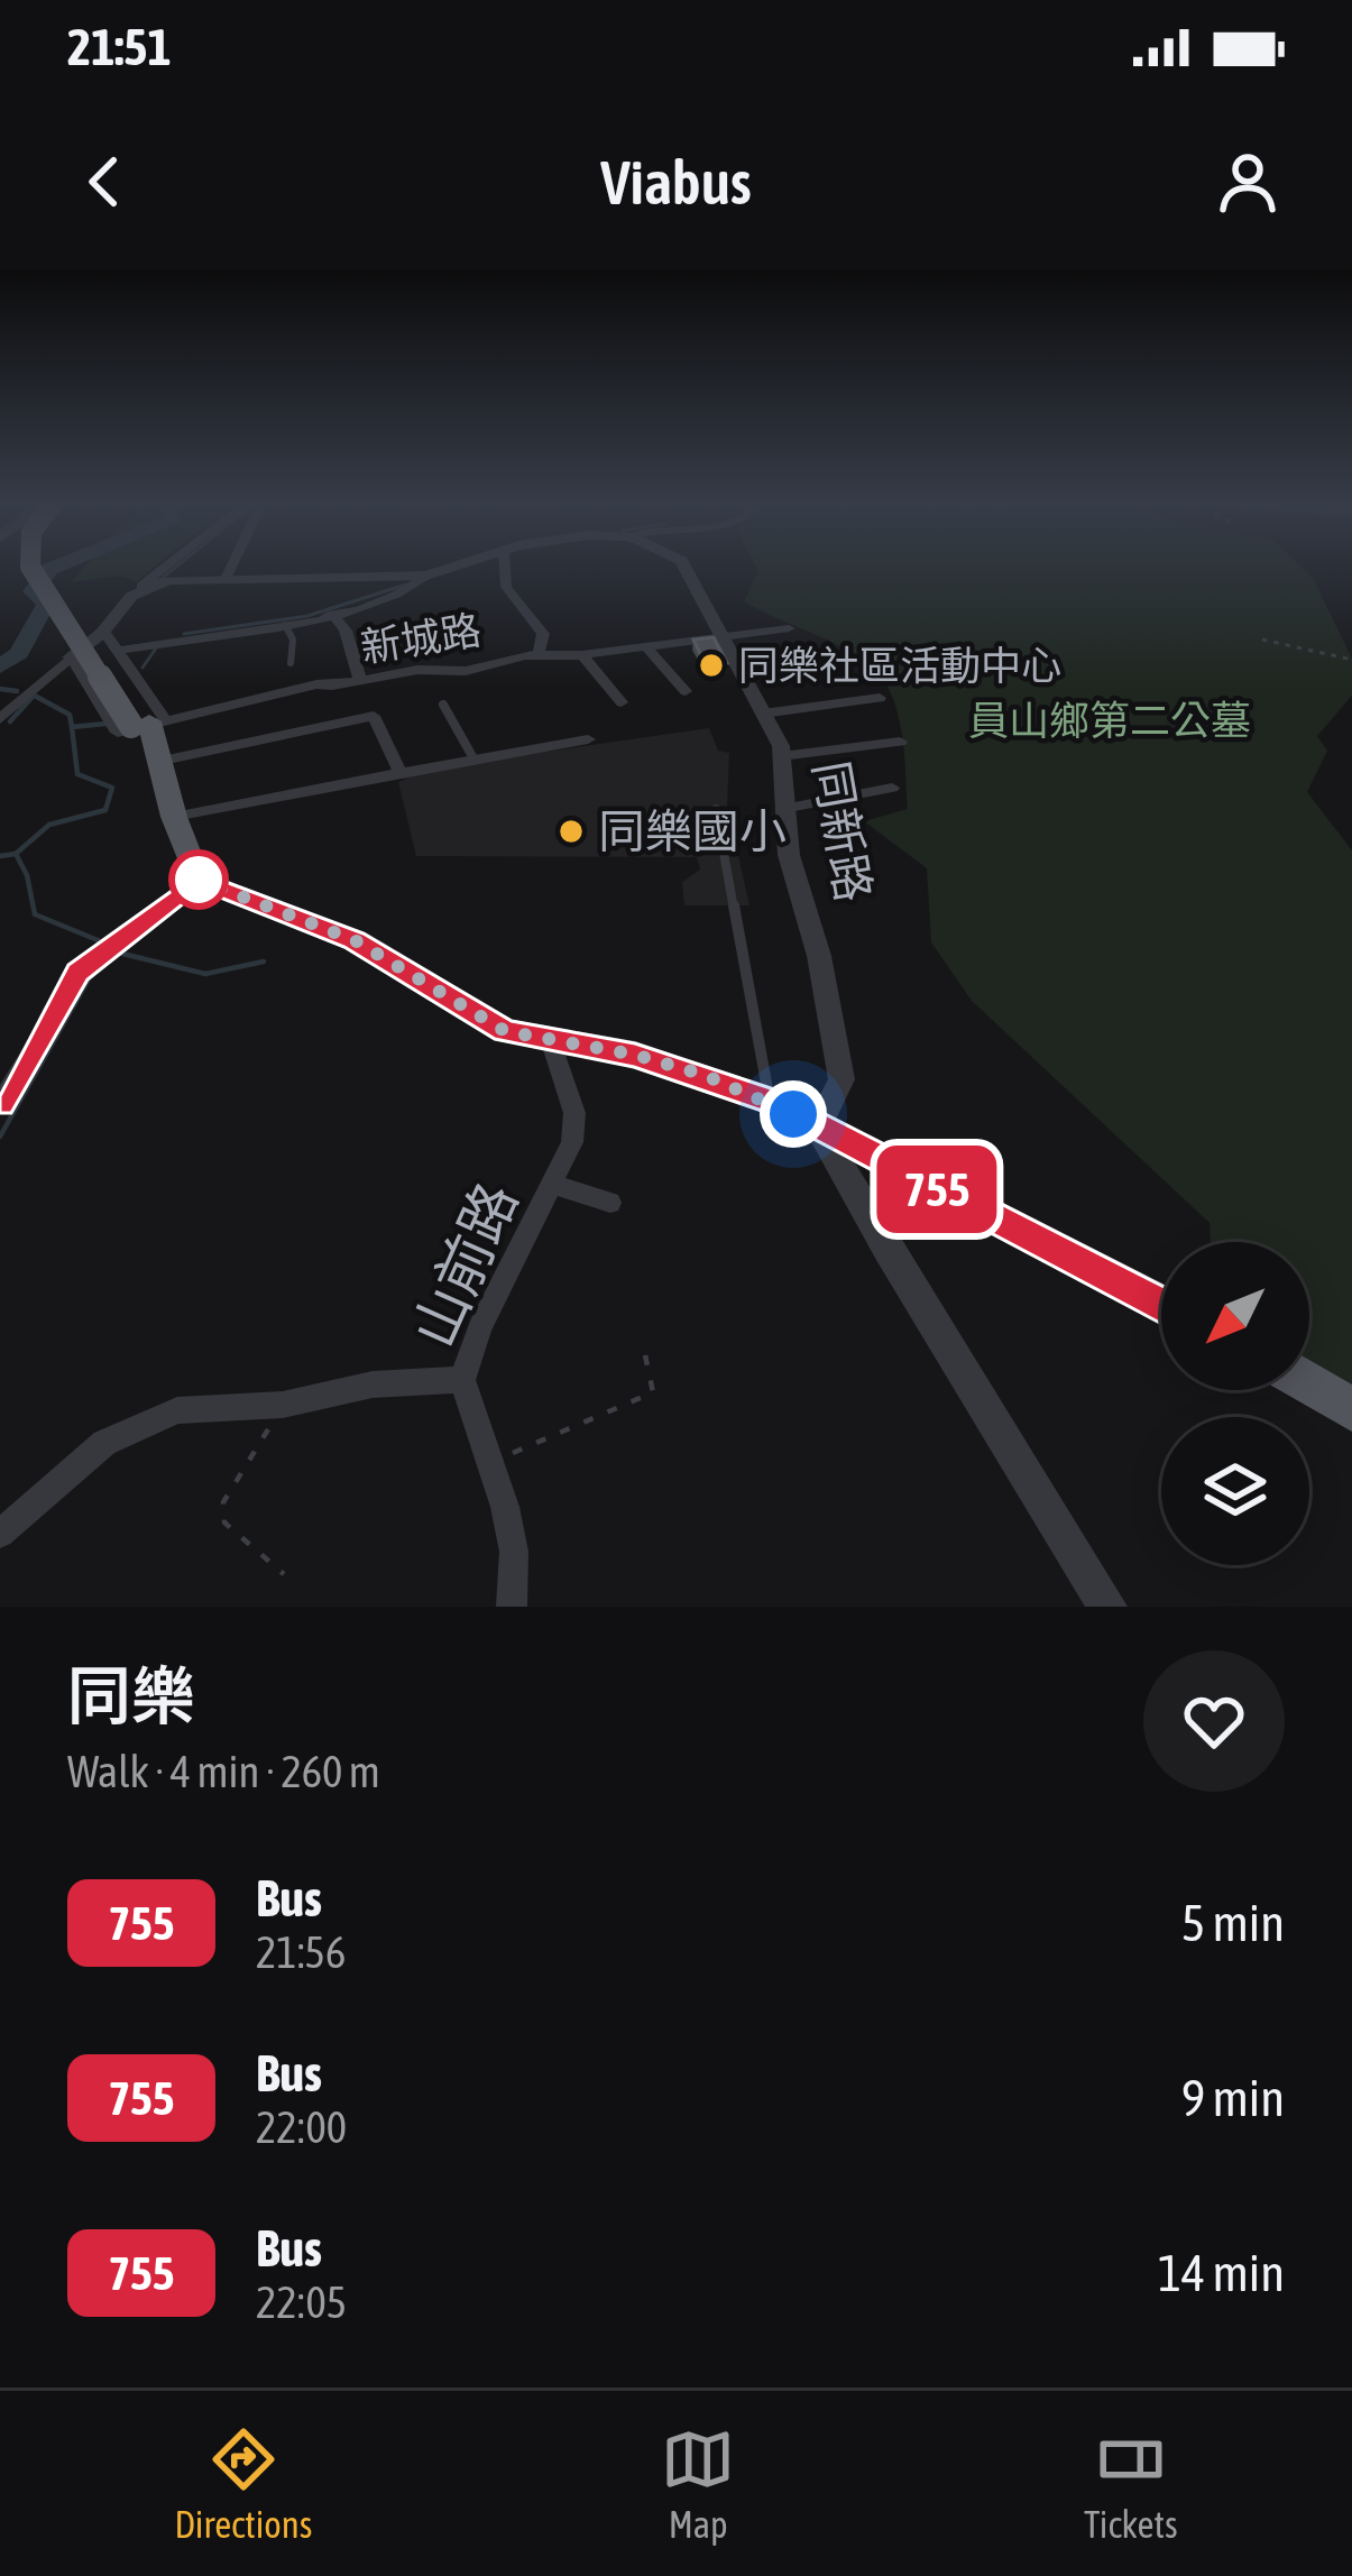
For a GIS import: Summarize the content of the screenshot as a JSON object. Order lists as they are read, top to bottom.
{
  "streets": {
    "street": ["新城路", "同新路", "山前路"]
  },
  "crossings": [
    ["新城路", "同新路"]
  ],
  "parks": ["員山鄉第二公墓"],
  "places": ["同樂社區活動中心", "同樂國小"],
  "lines": ["bus line 755"],
  "north": "bottom left",
  "page": {
    "status": "21:51",
    "header": "Viabus",
    "on_map": "755",
    "heading": ["同樂", "Walk · 4 min · 260 m"],
    "list": [
      {
        "mark": "755",
        "name": "Bus",
        "note": "21:56",
        "value": "5 min"
      },
      {
        "mark": "755",
        "name": "Bus",
        "note": "22:00",
        "value": "9 min"
      },
      {
        "mark": "755",
        "name": "Bus",
        "note": "22:05",
        "value": "14 min"
      }
    ],
    "tabs": ["Directions", "Map", "Tickets"]
  }
}
